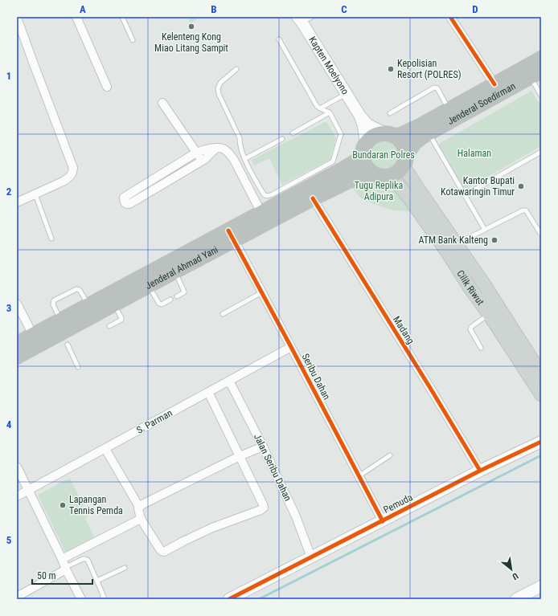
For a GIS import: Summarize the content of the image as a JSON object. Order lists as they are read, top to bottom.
{
  "streets": {
    "highway": ["Jenderal Soedirman", "Jenderal Ahmad Yani"],
    "main road": ["Cilik Riwut"],
    "street": [
      "Kapten Moelyono",
      "Madang",
      "Seribu Dahan",
      "S. Parman",
      "Jalan Seribu Dahan",
      "Pemuda"
    ]
  },
  "crossings": [
    ["Jenderal Ahmad Yani", "Madang"],
    ["Jenderal Ahmad Yani", "Seribu Dahan"],
    ["Madang", "Pemuda"],
    ["Seribu Dahan", "S. Parman"],
    ["Seribu Dahan", "Pemuda"],
    ["S. Parman", "Jalan Seribu Dahan"],
    ["Jalan Seribu Dahan", "Pemuda"]
  ],
  "parks": ["Halaman", "Bundaran Polres", "Tugu Replika Adipura"],
  "places": [
    "Kelenteng Kong Miao Litang Sampit",
    "Kepolisian Resort (POLRES)",
    "Kantor Bupati Kotawaringin Timur",
    "ATM Bank Kalteng",
    "Lapangan Tennis Pemda"
  ],
  "scale_bar": "50 m",
  "north": "bottom right",
  "grid": {
    "columns": [
      "A",
      "B",
      "C",
      "D"
    ],
    "rows": [
      "1",
      "2",
      "3",
      "4",
      "5"
    ]
  }
}
